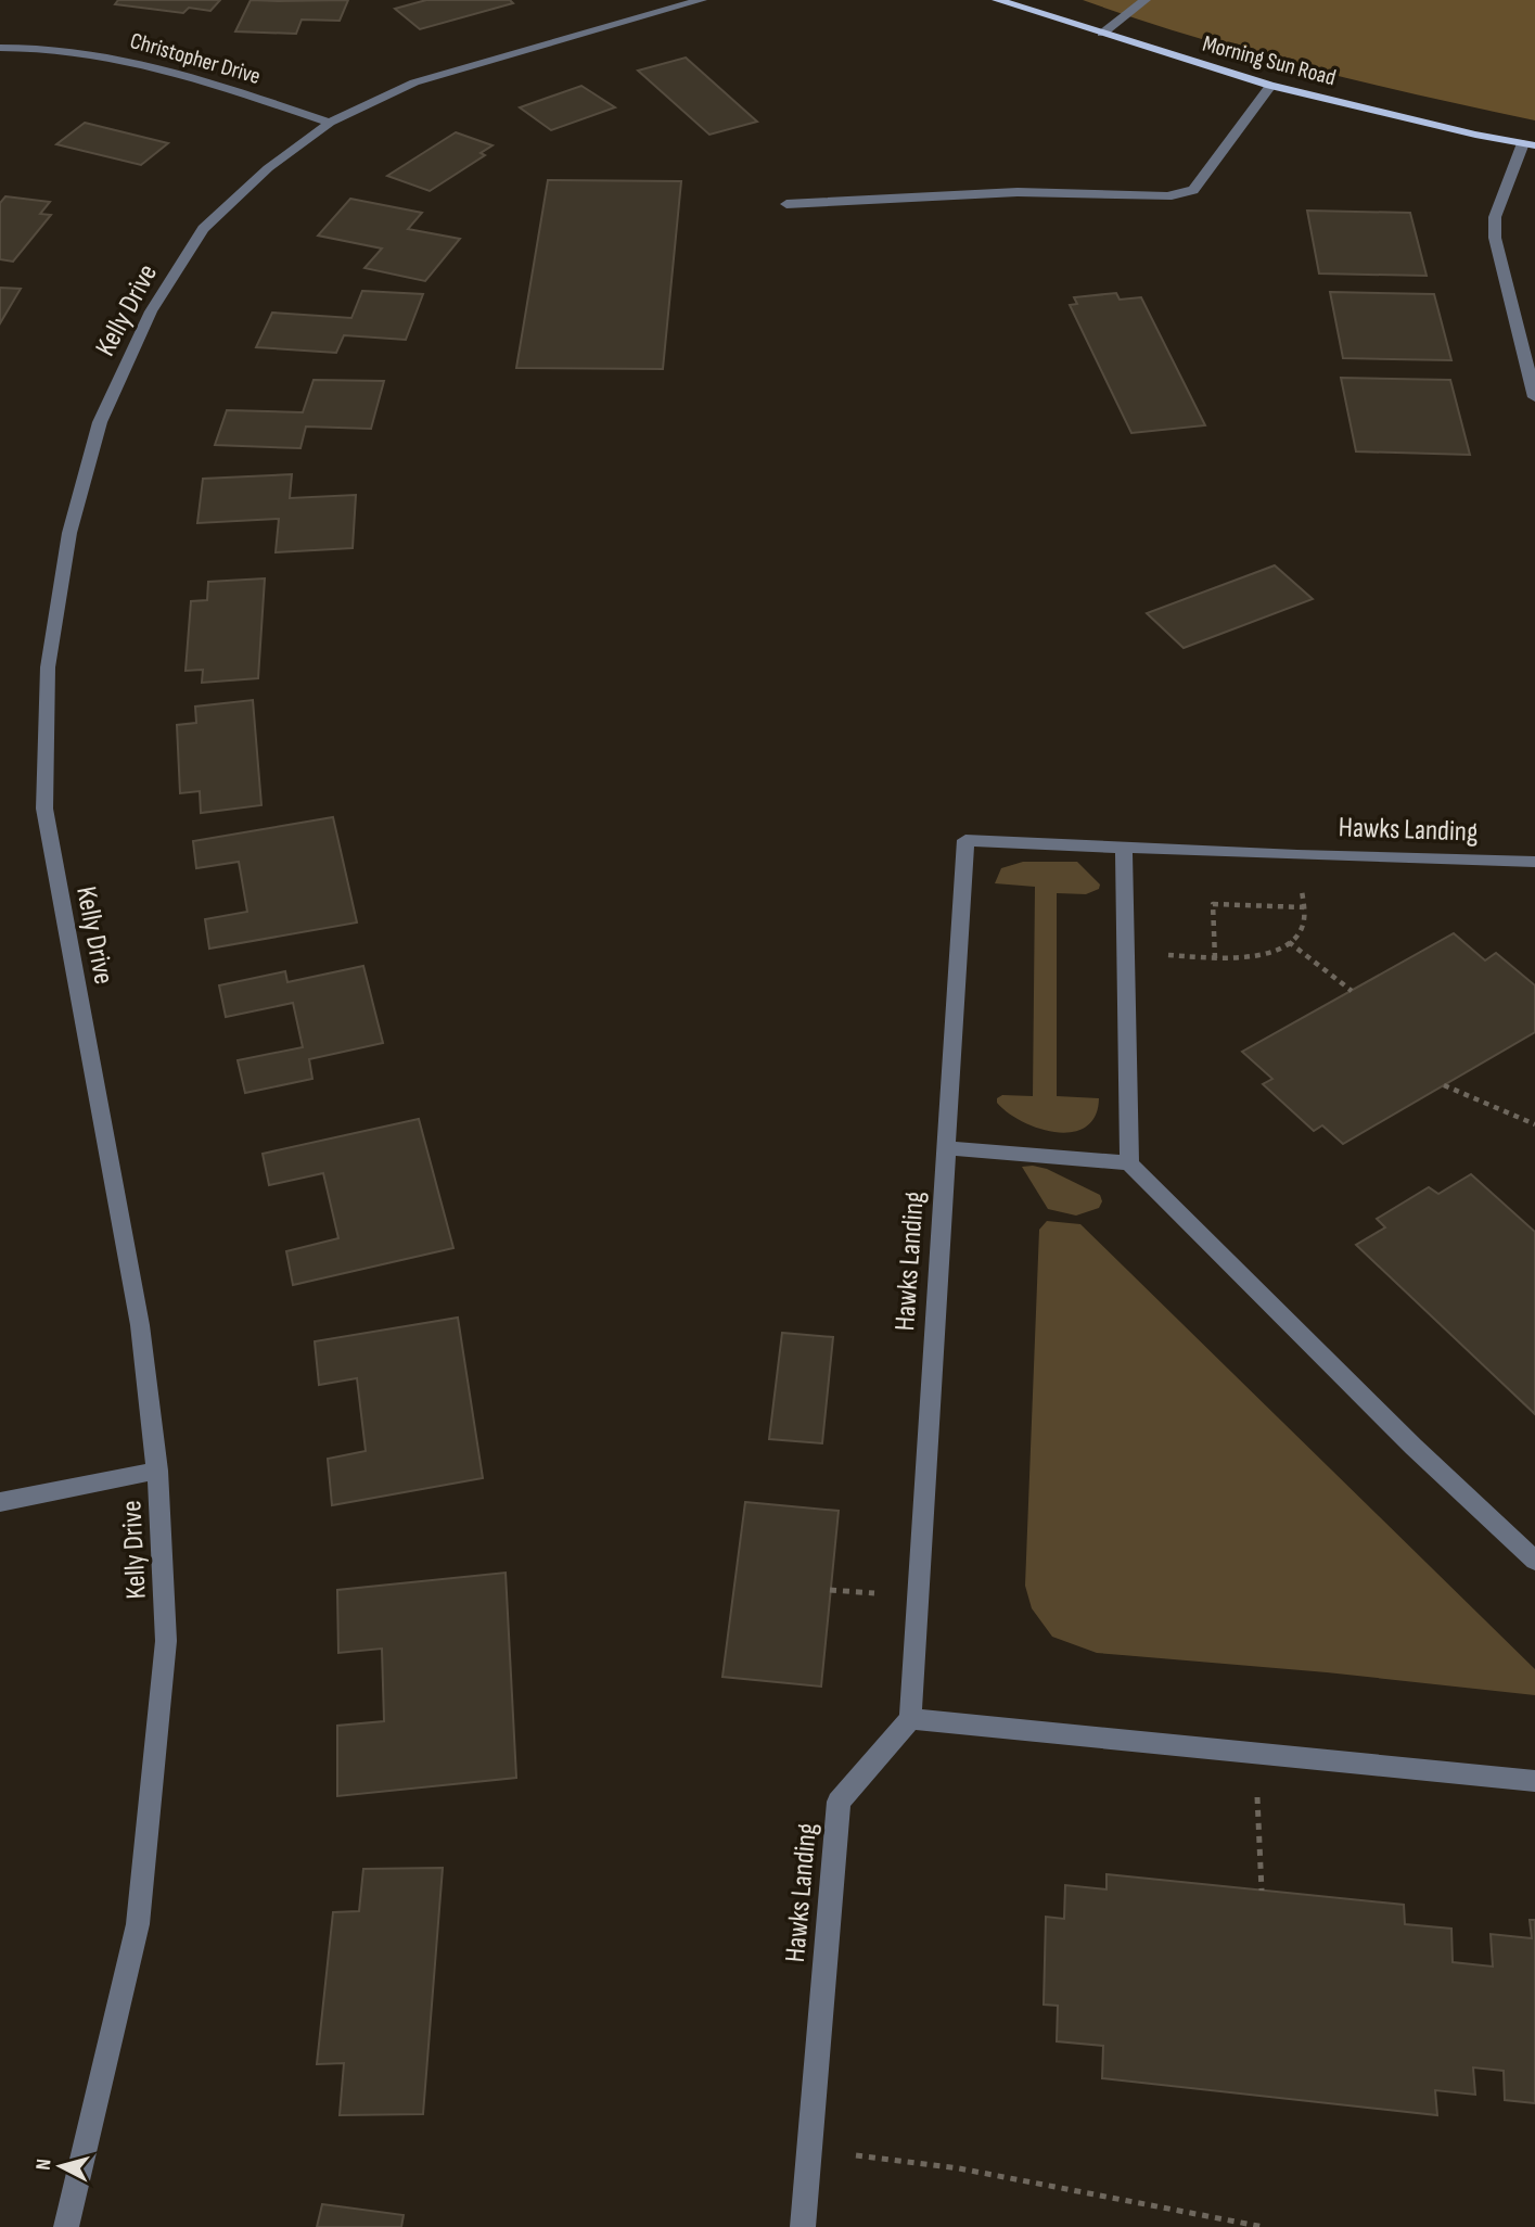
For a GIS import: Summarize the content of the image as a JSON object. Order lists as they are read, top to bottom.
{
  "streets": {
    "main road": ["Morning Sun Road"],
    "street": ["Christopher Drive", "Kelly Drive", "Hawks Landing"]
  },
  "crossings": [
    ["Christopher Drive", "Kelly Drive"]
  ],
  "north": "left"
}
